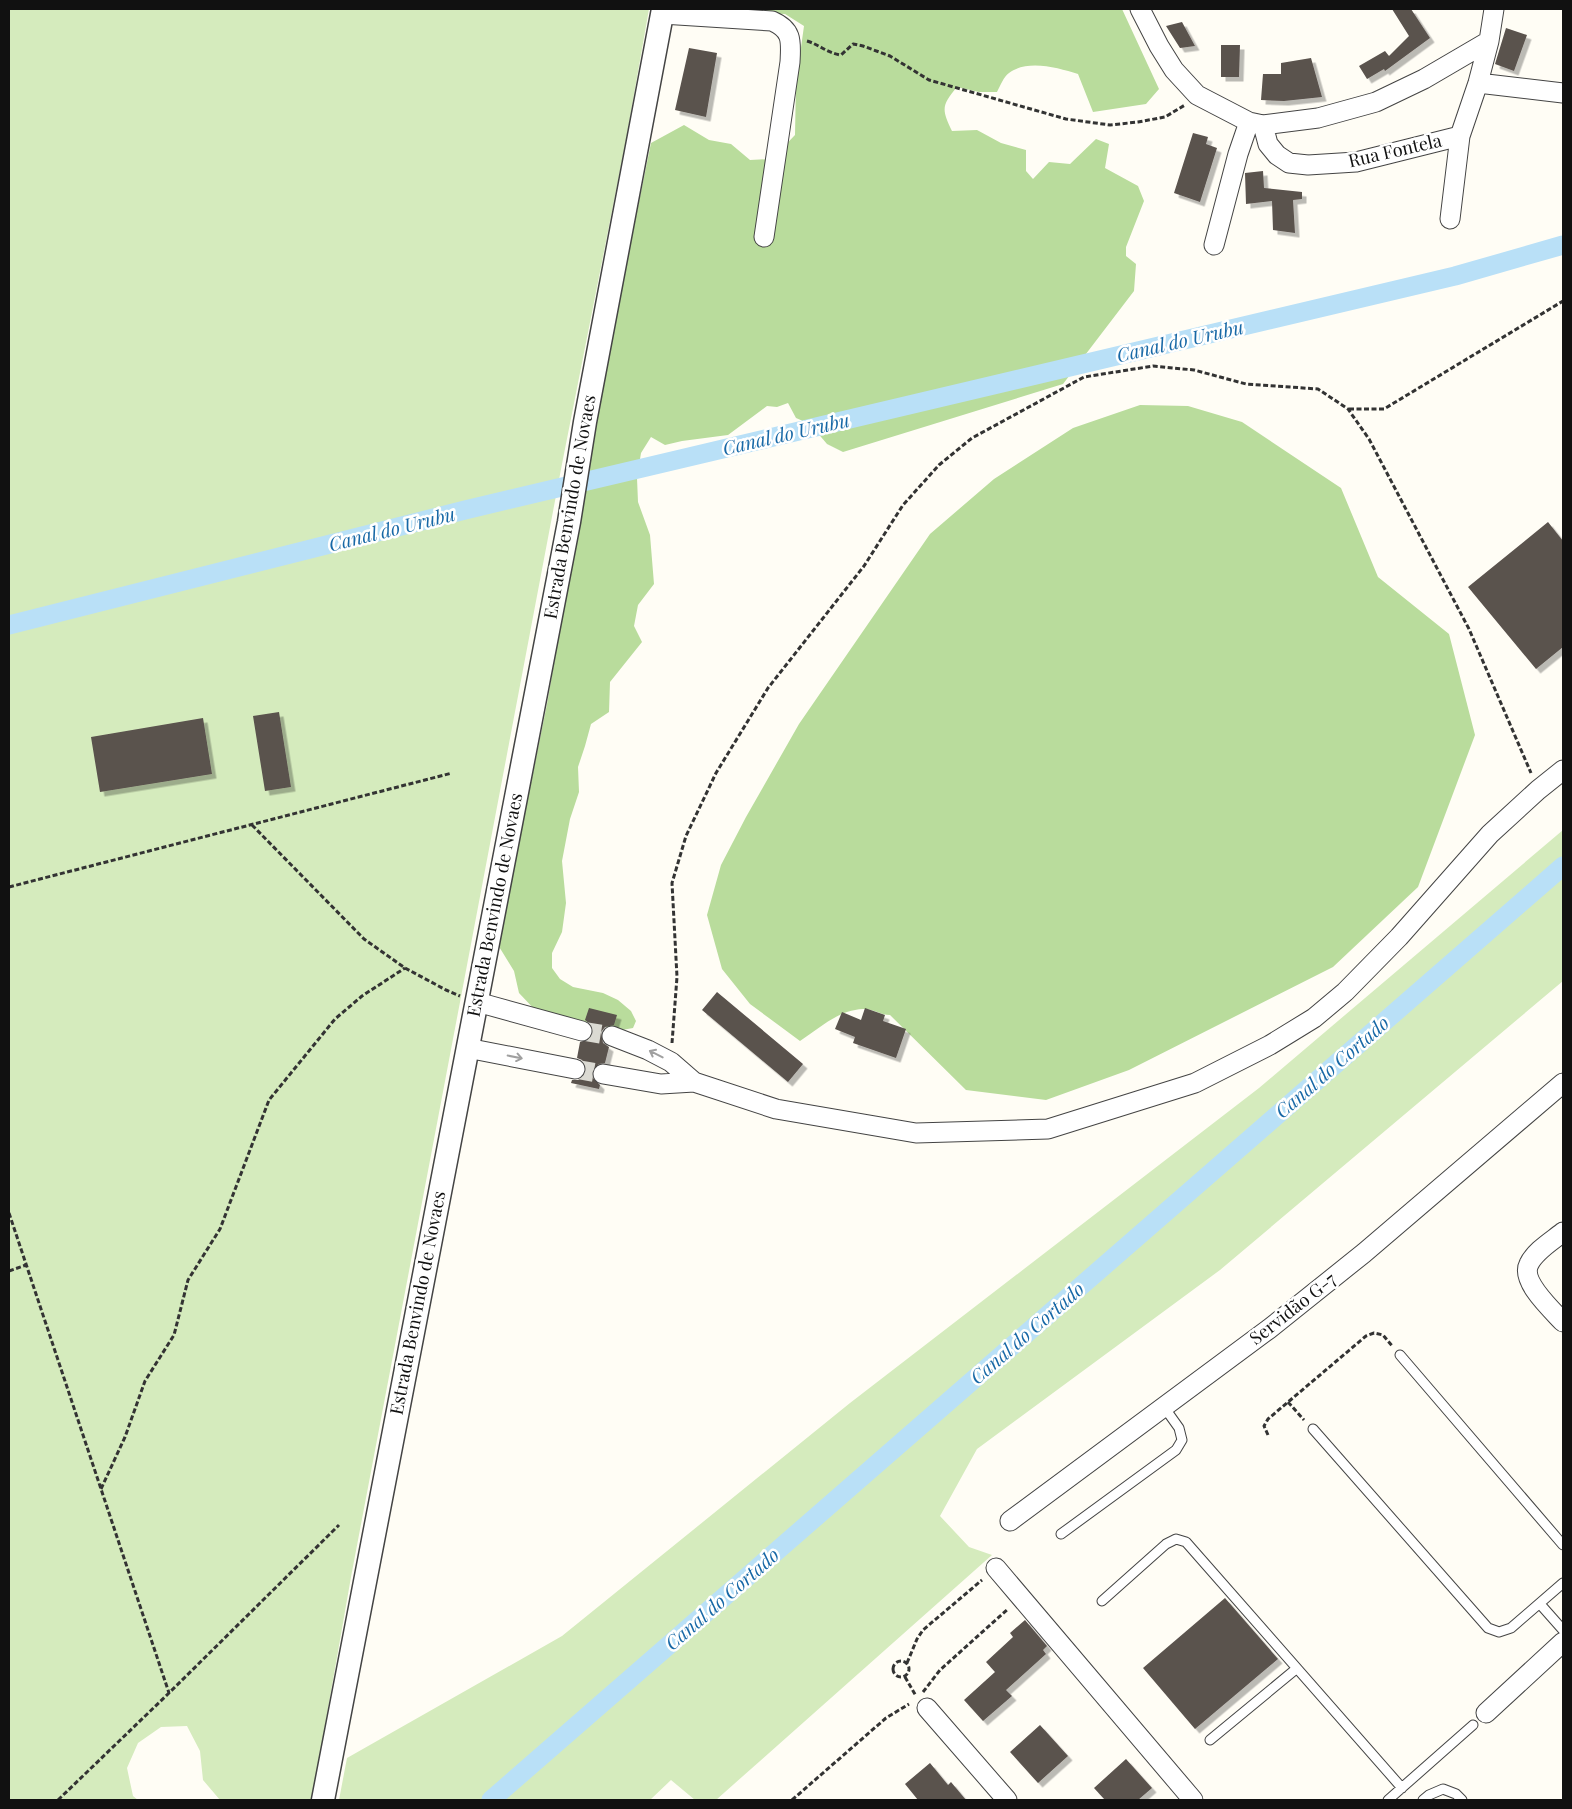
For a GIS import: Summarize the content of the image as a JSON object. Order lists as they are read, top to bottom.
{
  "streets": {
    "street": ["Rua Fontela", "Estrada Benvindo de Novaes", "Servidão G-7"]
  },
  "water": ["Canal do Urubu", "Canal do Cortado"]
}
